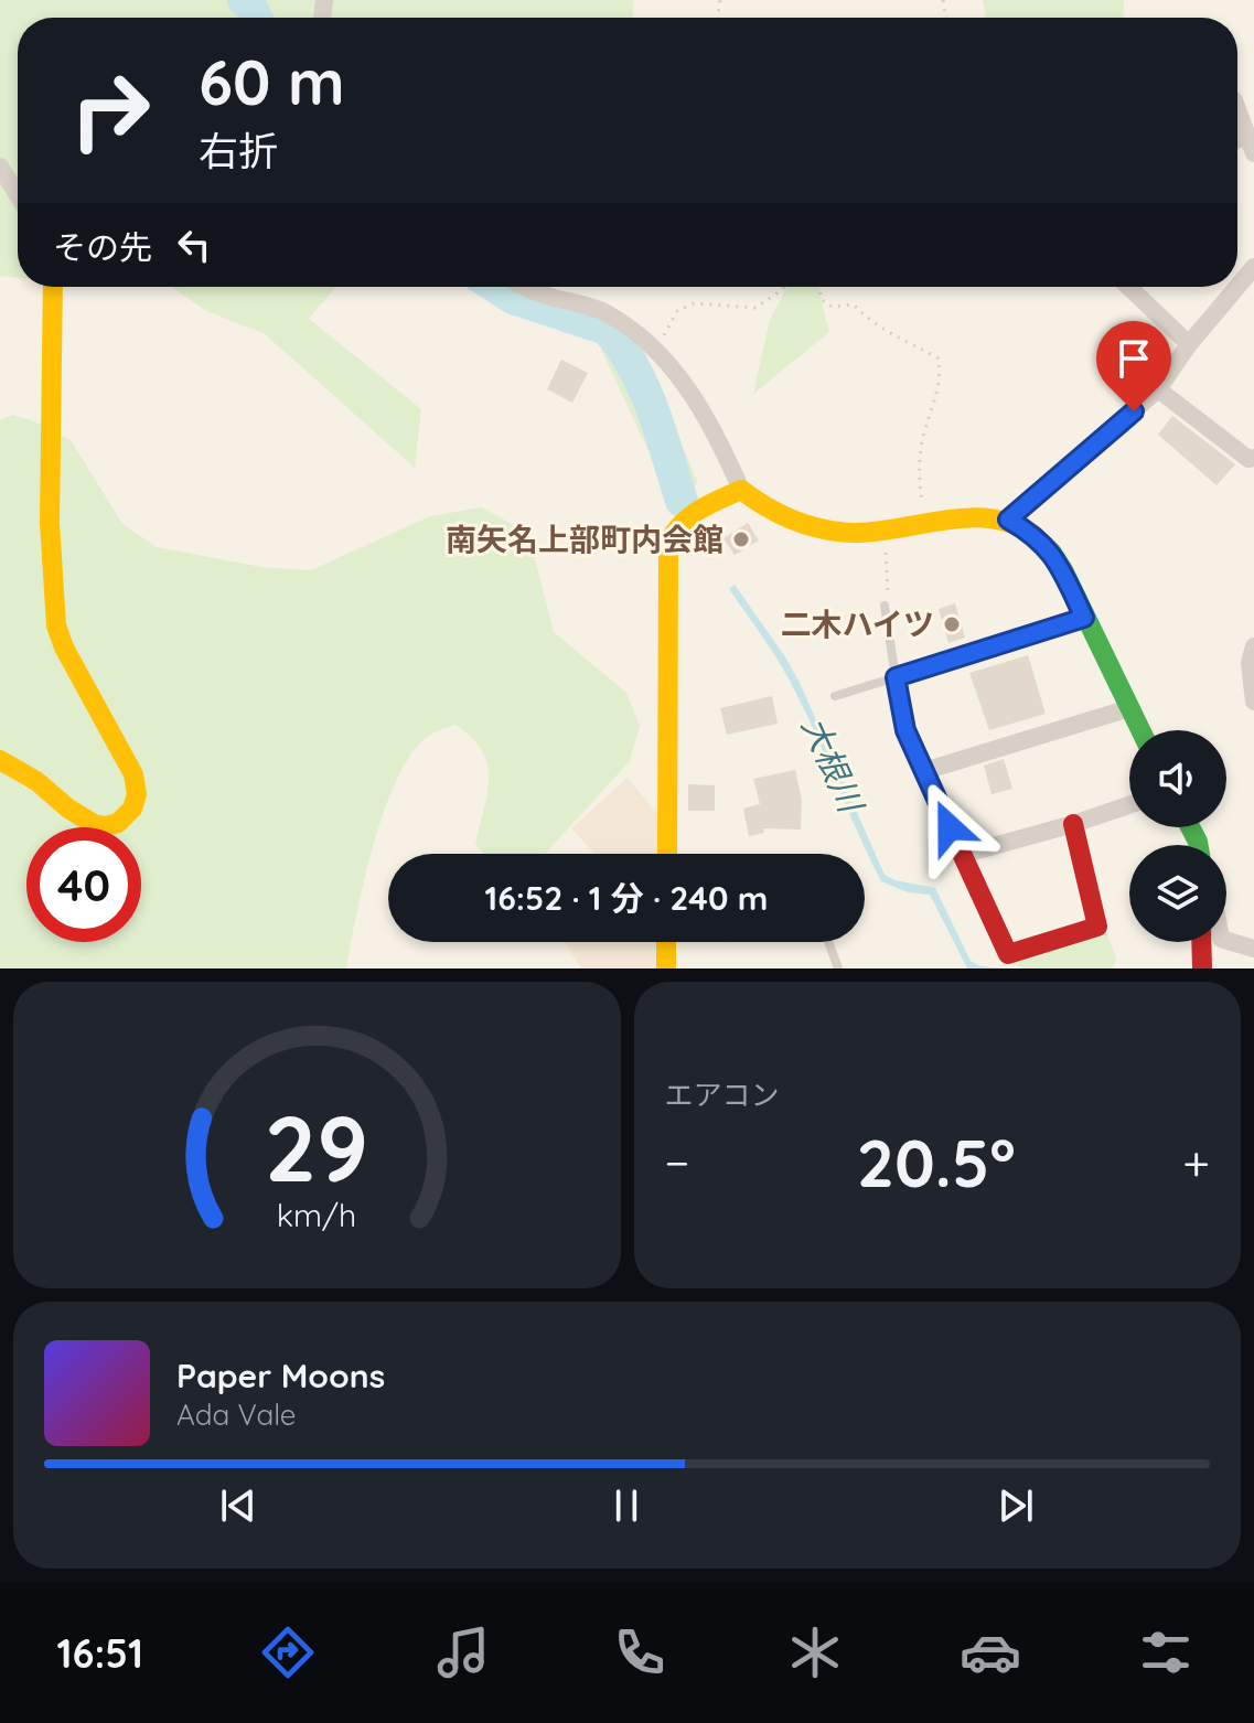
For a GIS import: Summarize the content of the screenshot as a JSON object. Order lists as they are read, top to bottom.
{
  "water": ["大根川"],
  "places": ["南矢名上部町内会館", "二木ハイツ"],
  "page": {
    "turn": ["60 m", "右折"],
    "then": "その先",
    "limit": "40",
    "trip": "16:52 · 1 分 · 240 m",
    "tile": "エアコン",
    "heat": ["−", "20.5°", "+"],
    "song": ["Paper Moons", "Ada Vale"],
    "tabs": "16:51",
    "gauge": ["29", "km/h"]
  }
}
